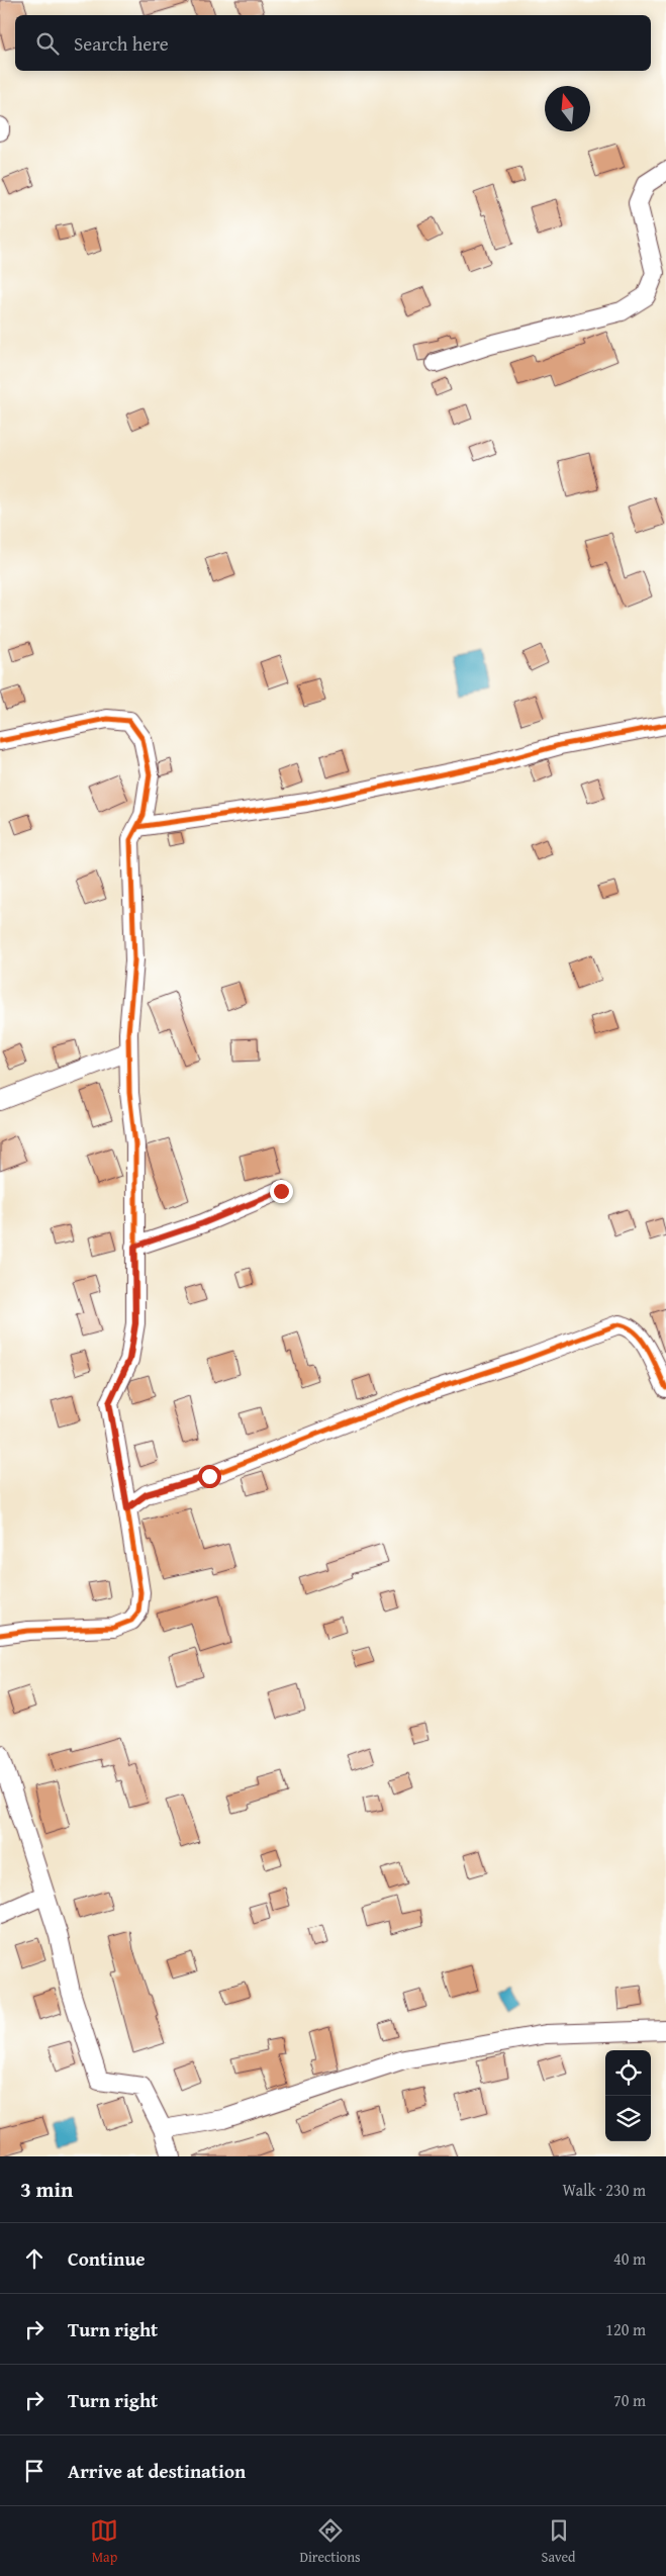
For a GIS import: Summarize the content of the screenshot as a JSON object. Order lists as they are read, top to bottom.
{
  "north": "top",
  "page": {
    "search": "Search here",
    "heading": ["3 min", "Walk · 230 m"],
    "list": [
      ["Continue", "40 m"],
      ["Turn right", "120 m"],
      ["Turn right", "70 m"],
      "Arrive at destination"
    ],
    "nav": ["Map", "Directions", "Saved"]
  }
}
